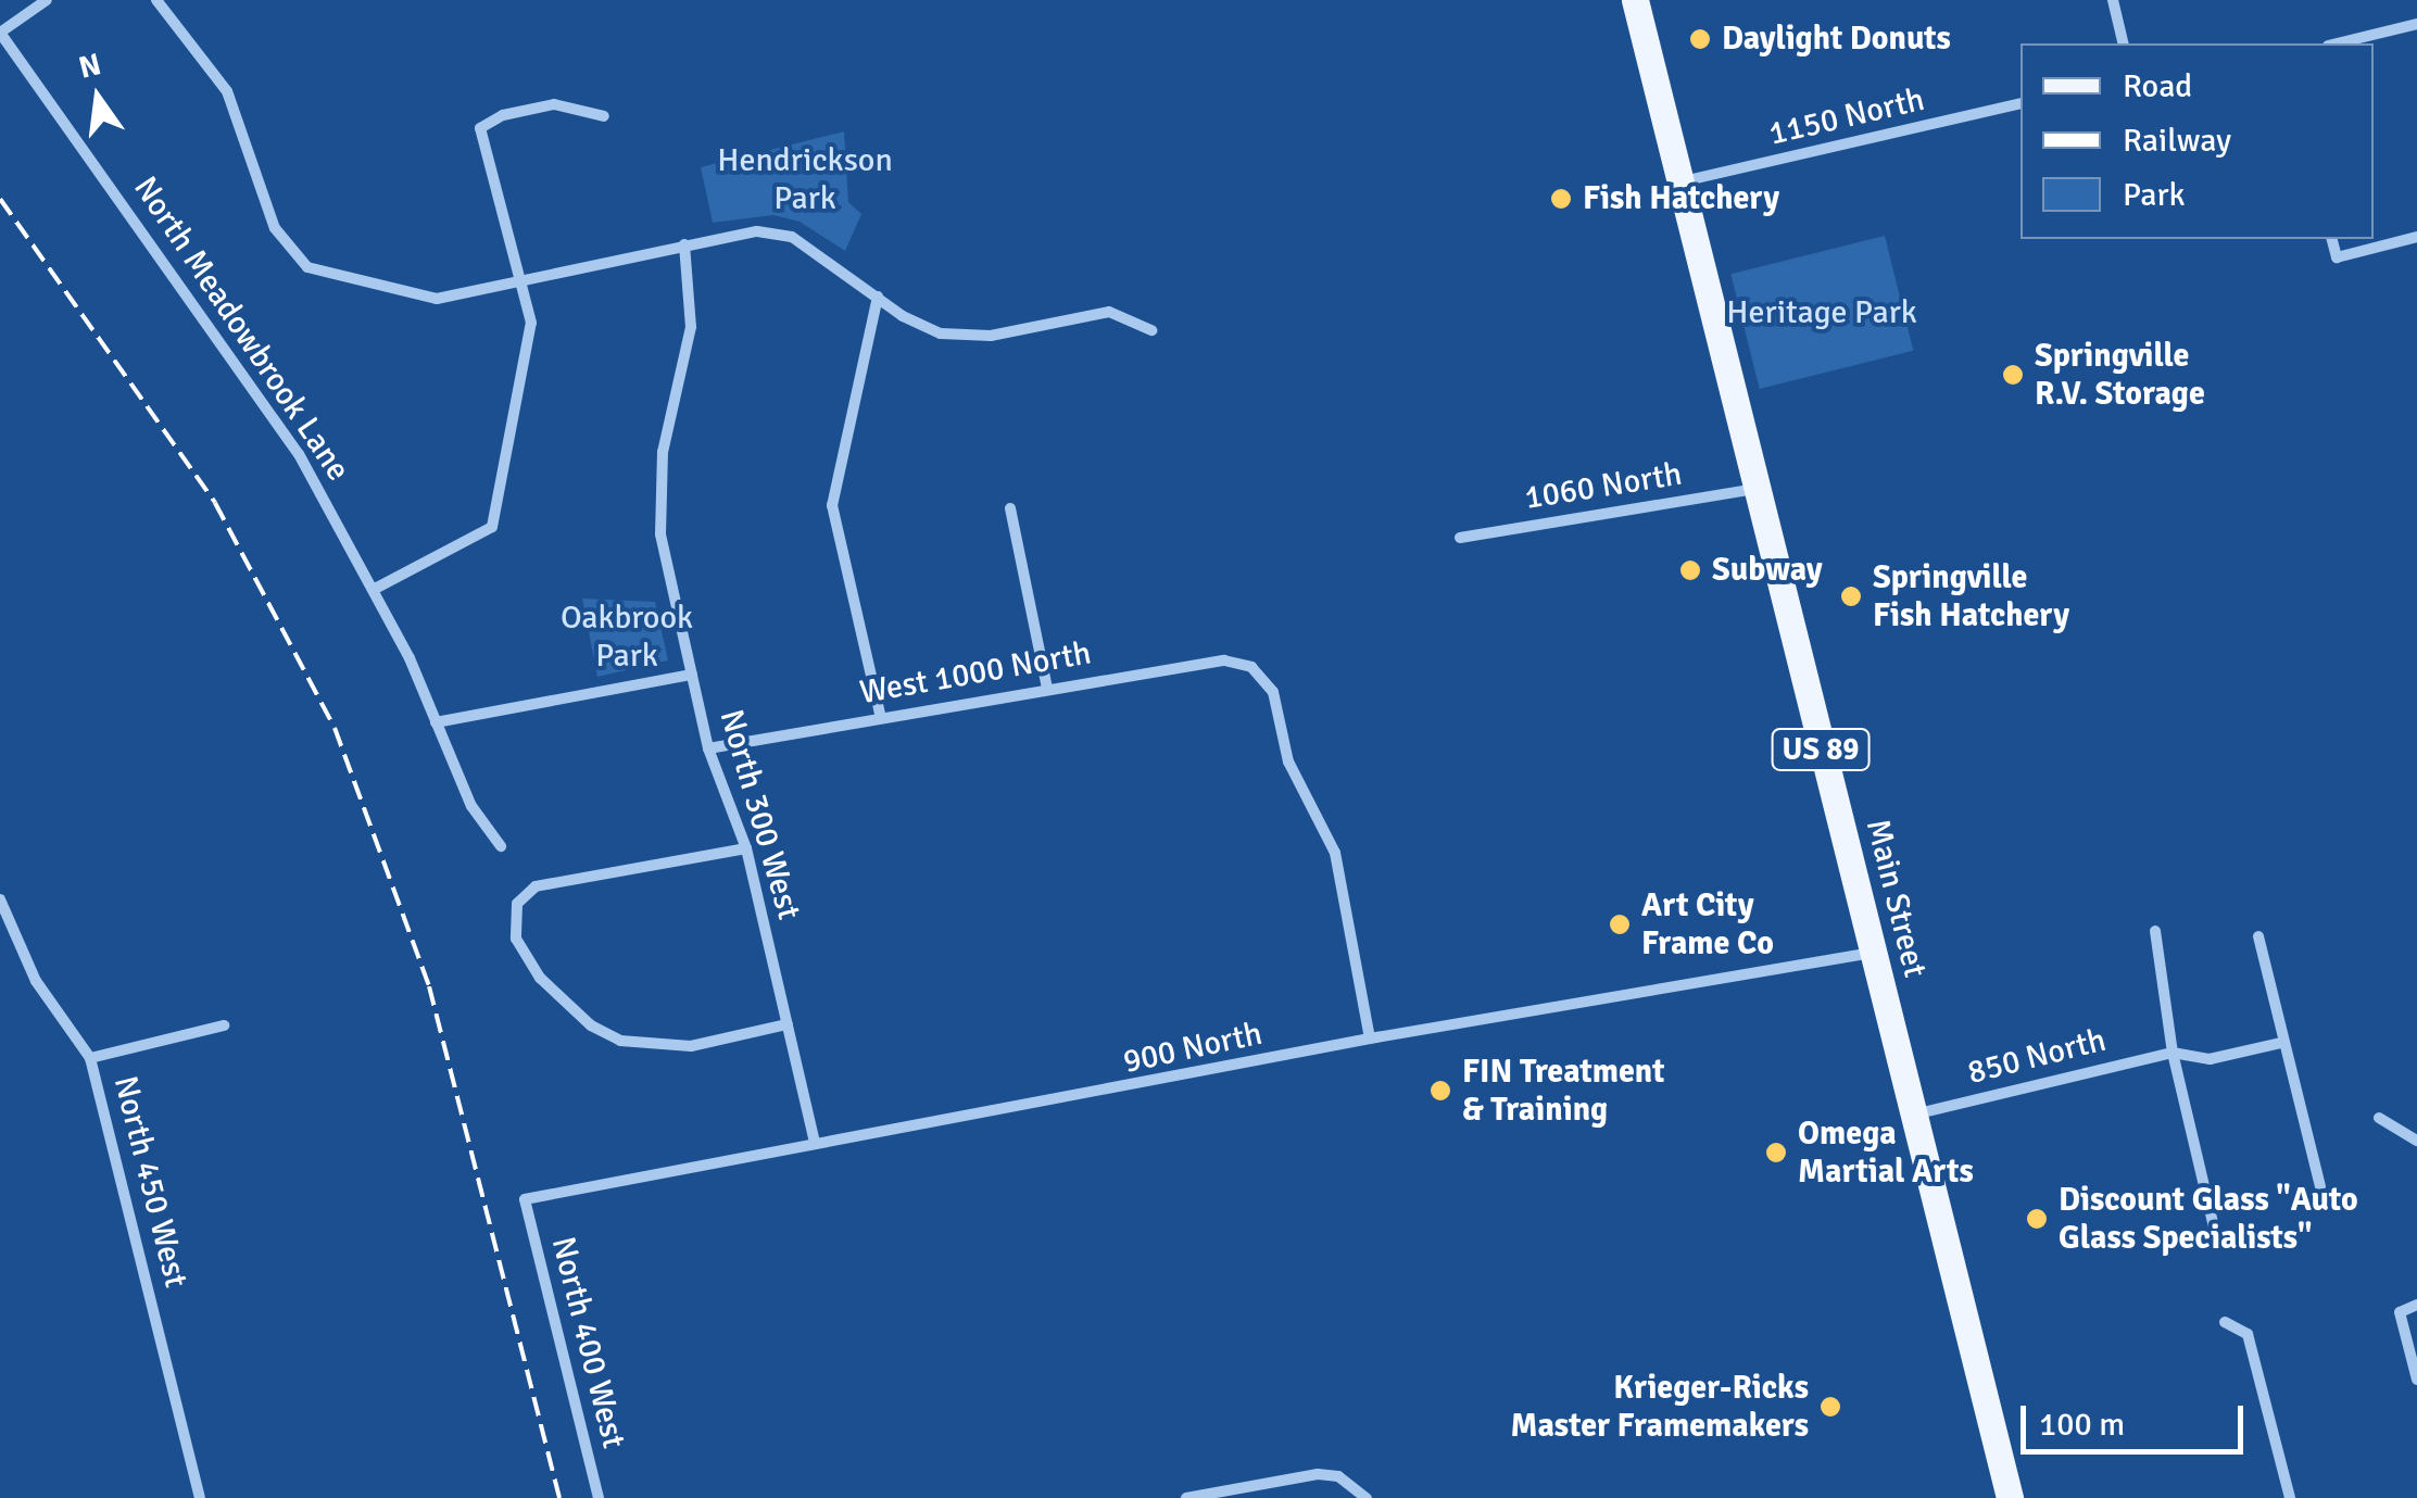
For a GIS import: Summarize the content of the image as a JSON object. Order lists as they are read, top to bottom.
{
  "streets": {
    "main road": ["US 89", "Main Street"],
    "street": [
      "1150 North",
      "North Meadowbrook Lane",
      "1060 North",
      "West 1000 North",
      "North 300 West",
      "900 North",
      "850 North",
      "North 450 West",
      "North 400 West"
    ]
  },
  "crossings": [
    ["1150 North", "Main Street"],
    ["1060 North", "Main Street"],
    ["West 1000 North", "North 300 West"],
    ["West 1000 North", "900 North"],
    ["North 300 West", "900 North"],
    ["Main Street", "900 North"],
    ["Main Street", "850 North"],
    ["900 North", "North 400 West"]
  ],
  "parks": ["Hendrickson Park", "Heritage Park", "Oakbrook Park"],
  "places": [
    "Daylight Donuts",
    "Fish Hatchery",
    "Springville R.V. Storage",
    "Subway",
    "Springville Fish Hatchery",
    "Art City Frame Co",
    "FIN Treatment & Training",
    "Omega Martial Arts",
    "Discount Glass \"Auto Glass Specialists\"",
    "Krieger-Ricks Master Framemakers"
  ],
  "legend": ["Road", "Railway", "Park"],
  "scale_bar": "100 m",
  "north": "top"
}
